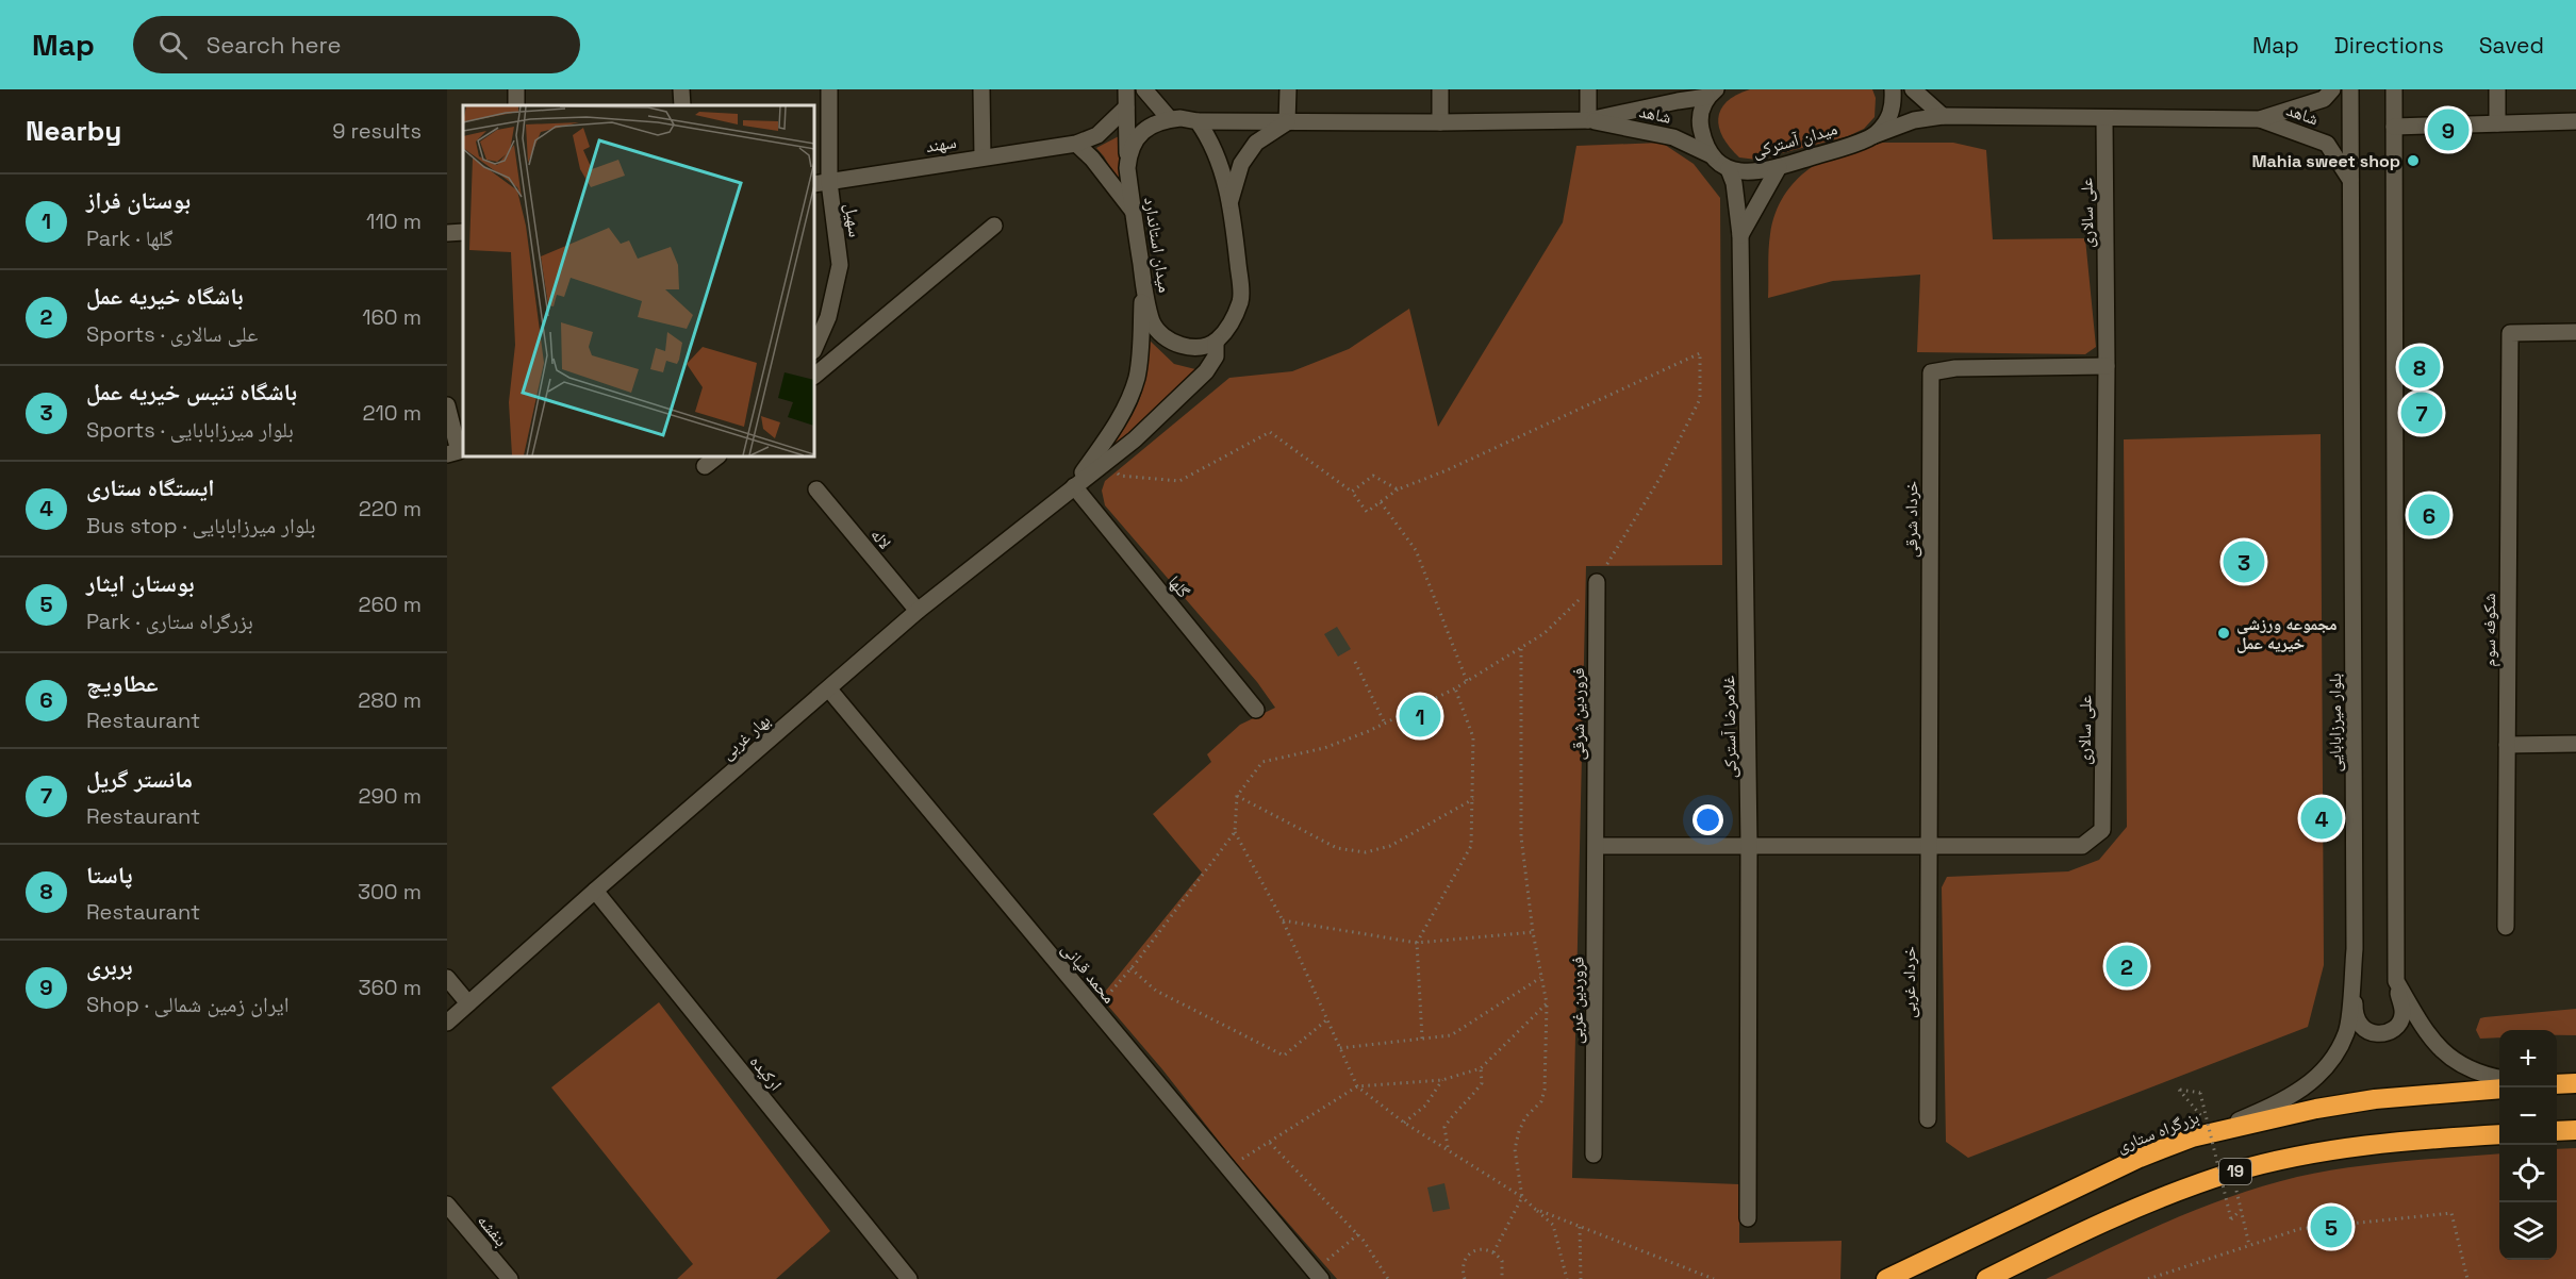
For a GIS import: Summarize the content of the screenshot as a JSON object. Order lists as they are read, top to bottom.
{
  "streets": {
    "highway": ["بزرگراه ستاری", "19"],
    "street": [
      "شاهد",
      "میدان آسترکی",
      "سهند",
      "علی سالاری",
      "سهیل",
      "میدان استاندارد",
      "خرداد شرقی",
      "لاله",
      "گلها",
      "شکوفه سوم",
      "فروردین شرقی",
      "بلوار میرزابابایی",
      "غلامرضا آسترکی",
      "بهار غربی",
      "محمد قپانی",
      "خرداد غربی",
      "فروردین غربی",
      "ارکیده",
      "بنفشه"
    ]
  },
  "crossings": [
    ["شاهد", "میدان آسترکی"],
    ["شاهد", "علی سالاری"],
    ["شاهد", "بلوار میرزابابایی"],
    ["میدان آسترکی", "غلامرضا آسترکی"],
    ["سهند", "سهیل"],
    ["علی سالاری", "خرداد شرقی"],
    ["علی سالاری", "فروردین شرقی"],
    ["علی سالاری", "غلامرضا آسترکی"],
    ["علی سالاری", "خرداد غربی"],
    ["علی سالاری", "فروردین غربی"],
    ["میدان استاندارد", "بهار غربی"],
    ["خرداد شرقی", "خرداد غربی"],
    ["لاله", "بهار غربی"],
    ["گلها", "بهار غربی"],
    ["فروردین شرقی", "فروردین غربی"],
    ["بلوار میرزابابایی", "بزرگراه ستاری"],
    ["بهار غربی", "محمد قپانی"],
    ["بهار غربی", "ارکیده"]
  ],
  "places": ["Mahia sweet shop", "مجموعه ورزشی خیریه عمل"],
  "page": {
    "header": "Map",
    "search": "Search here",
    "nav": ["Map", "Directions", "Saved"],
    "heading": ["Nearby", "9 results"],
    "pins": [
      "9",
      "8",
      "7",
      "6",
      "3",
      "1",
      "4",
      "2",
      "5"
    ],
    "list": [
      {
        "mark": "1",
        "name": "بوستان فراز",
        "note": "Park · گلها",
        "value": "110 m"
      },
      {
        "mark": "2",
        "name": "باشگاه خیریه عمل",
        "note": "Sports · علی سالاری",
        "value": "160 m"
      },
      {
        "mark": "3",
        "name": "باشگاه تنیس خیریه عمل",
        "note": "Sports · بلوار میرزابابایی",
        "value": "210 m"
      },
      {
        "mark": "4",
        "name": "ایستگاه ستاری",
        "note": "Bus stop · بلوار میرزابابایی",
        "value": "220 m"
      },
      {
        "mark": "5",
        "name": "بوستان ایثار",
        "note": "Park · بزرگراه ستاری",
        "value": "260 m"
      },
      {
        "mark": "6",
        "name": "عطاویچ",
        "note": "Restaurant",
        "value": "280 m"
      },
      {
        "mark": "7",
        "name": "مانستر گریل",
        "note": "Restaurant",
        "value": "290 m"
      },
      {
        "mark": "8",
        "name": "پاستا",
        "note": "Restaurant",
        "value": "300 m"
      },
      {
        "mark": "9",
        "name": "بربری",
        "note": "Shop · ایران زمین شمالی",
        "value": "360 m"
      }
    ],
    "map_buttons": ["+", "−"]
  }
}
